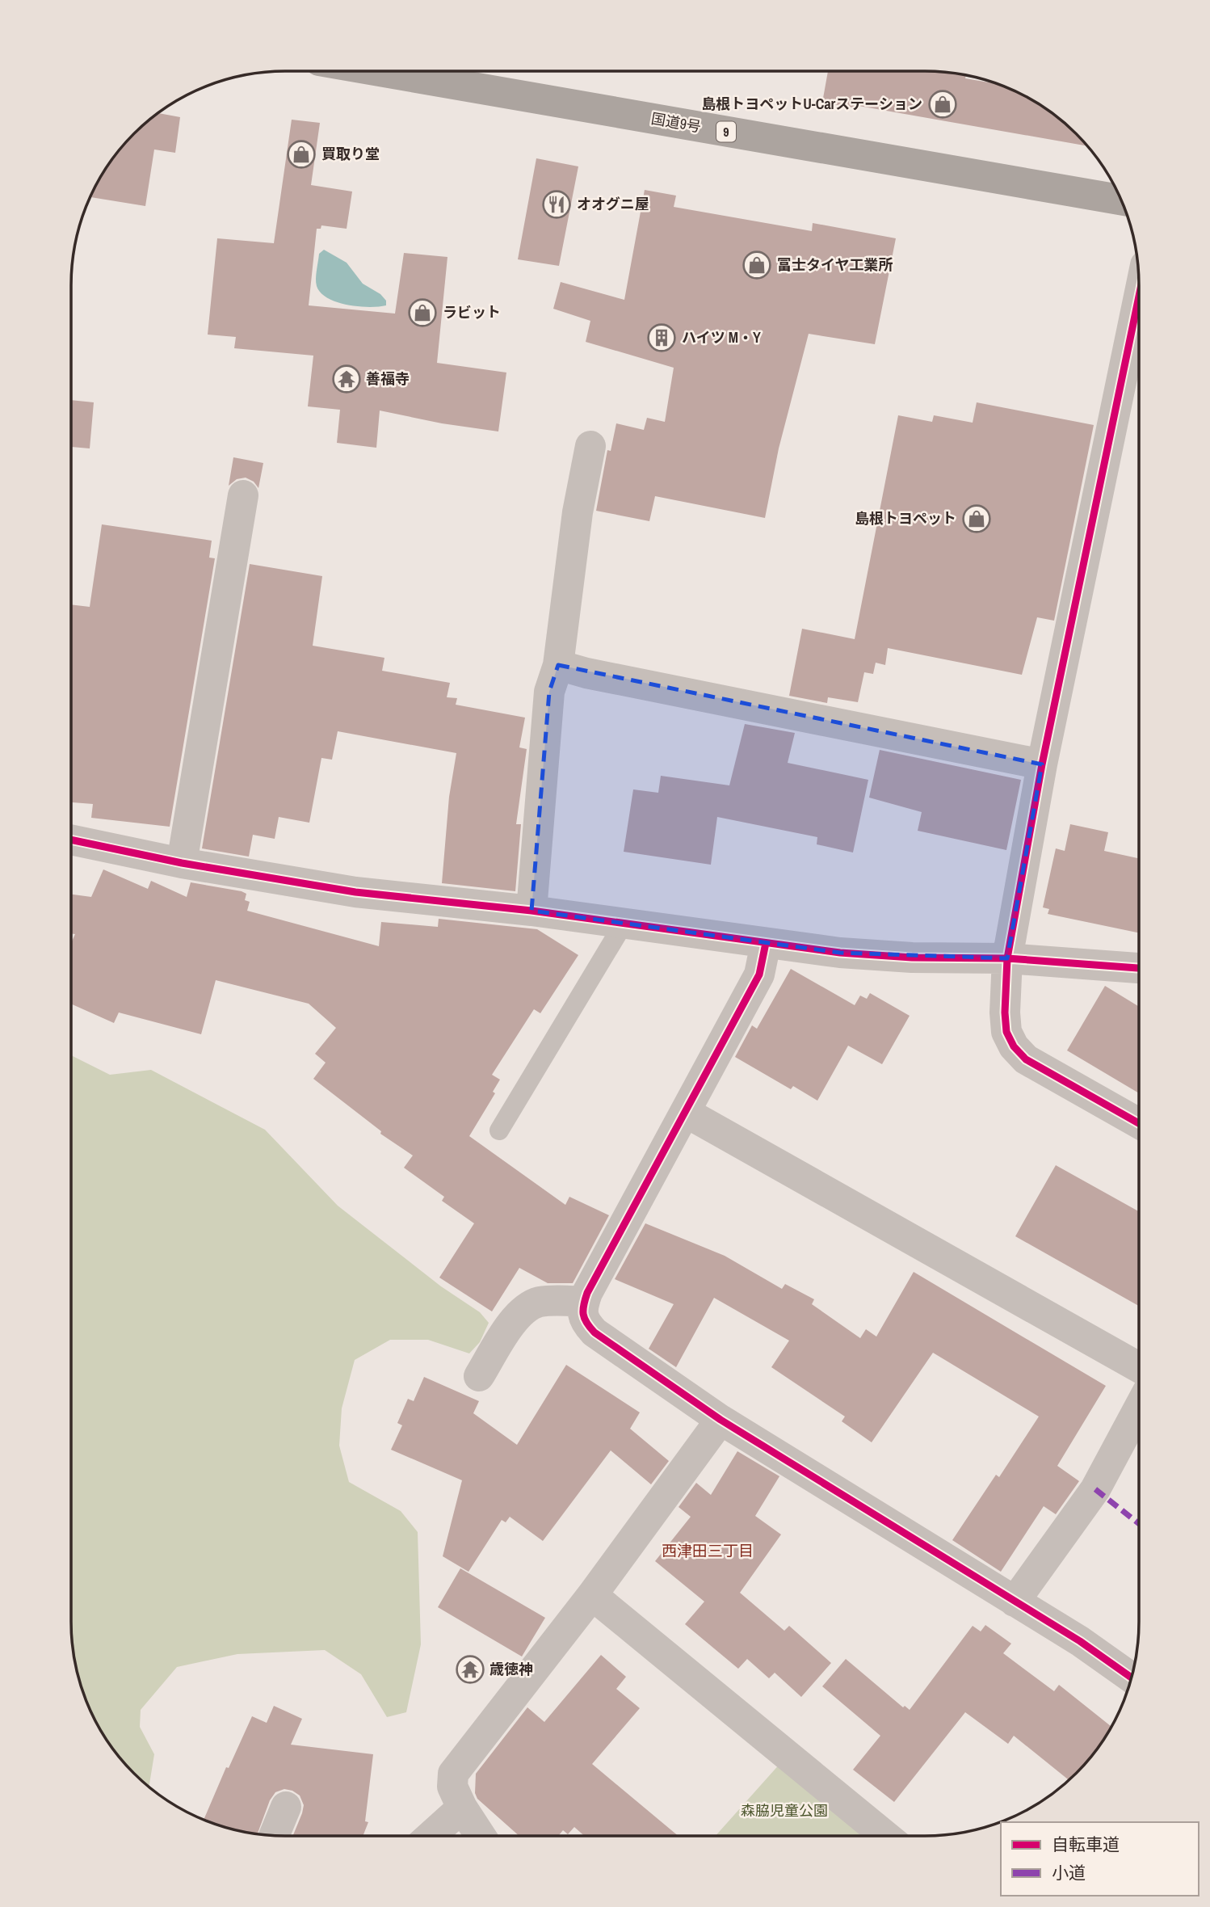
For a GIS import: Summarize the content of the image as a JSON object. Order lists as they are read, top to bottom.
{
  "streets": {
    "highway": ["国道9号", "9"]
  },
  "districts": ["西津田三丁目"],
  "parks": ["森脇児童公園"],
  "places": {
    "shop": [
      "島根トヨペットU-Carステーション",
      "買取り堂",
      "冨士タイヤ工業所",
      "ラビット",
      "島根トヨペット"
    ],
    "restaurant": ["オオグニ屋"],
    "building": ["ハイツ M・Y"],
    "temple": ["善福寺", "歳徳神"]
  },
  "legend": ["自転車道", "小道"]
}
